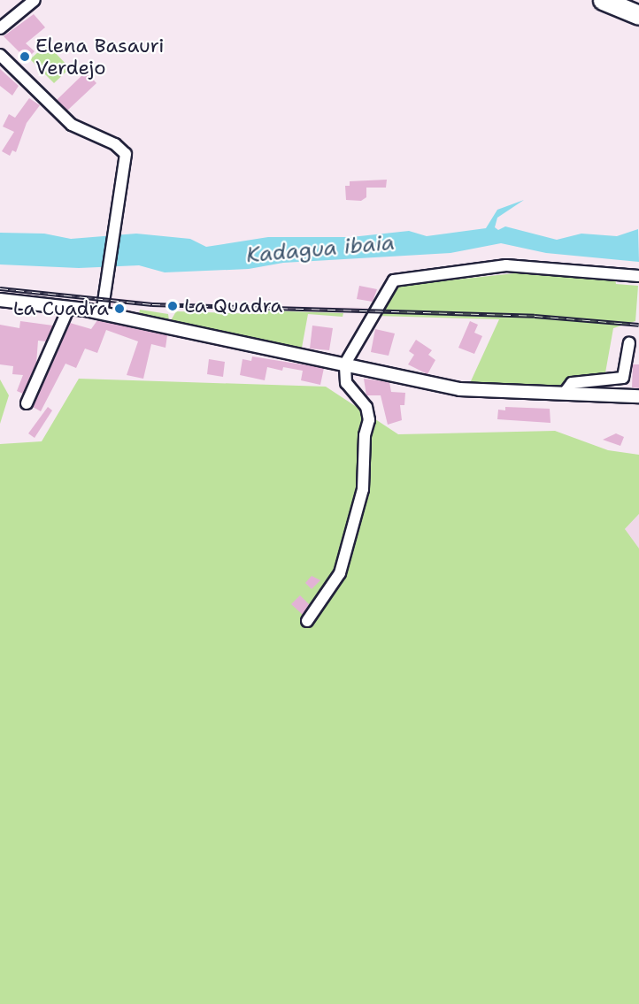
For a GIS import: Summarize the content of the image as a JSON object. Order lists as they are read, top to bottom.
{
  "water": ["Kadagua ibaia"],
  "places": ["Elena Basauri Verdejo", "La Quadra", "La Cuadra"]
}
